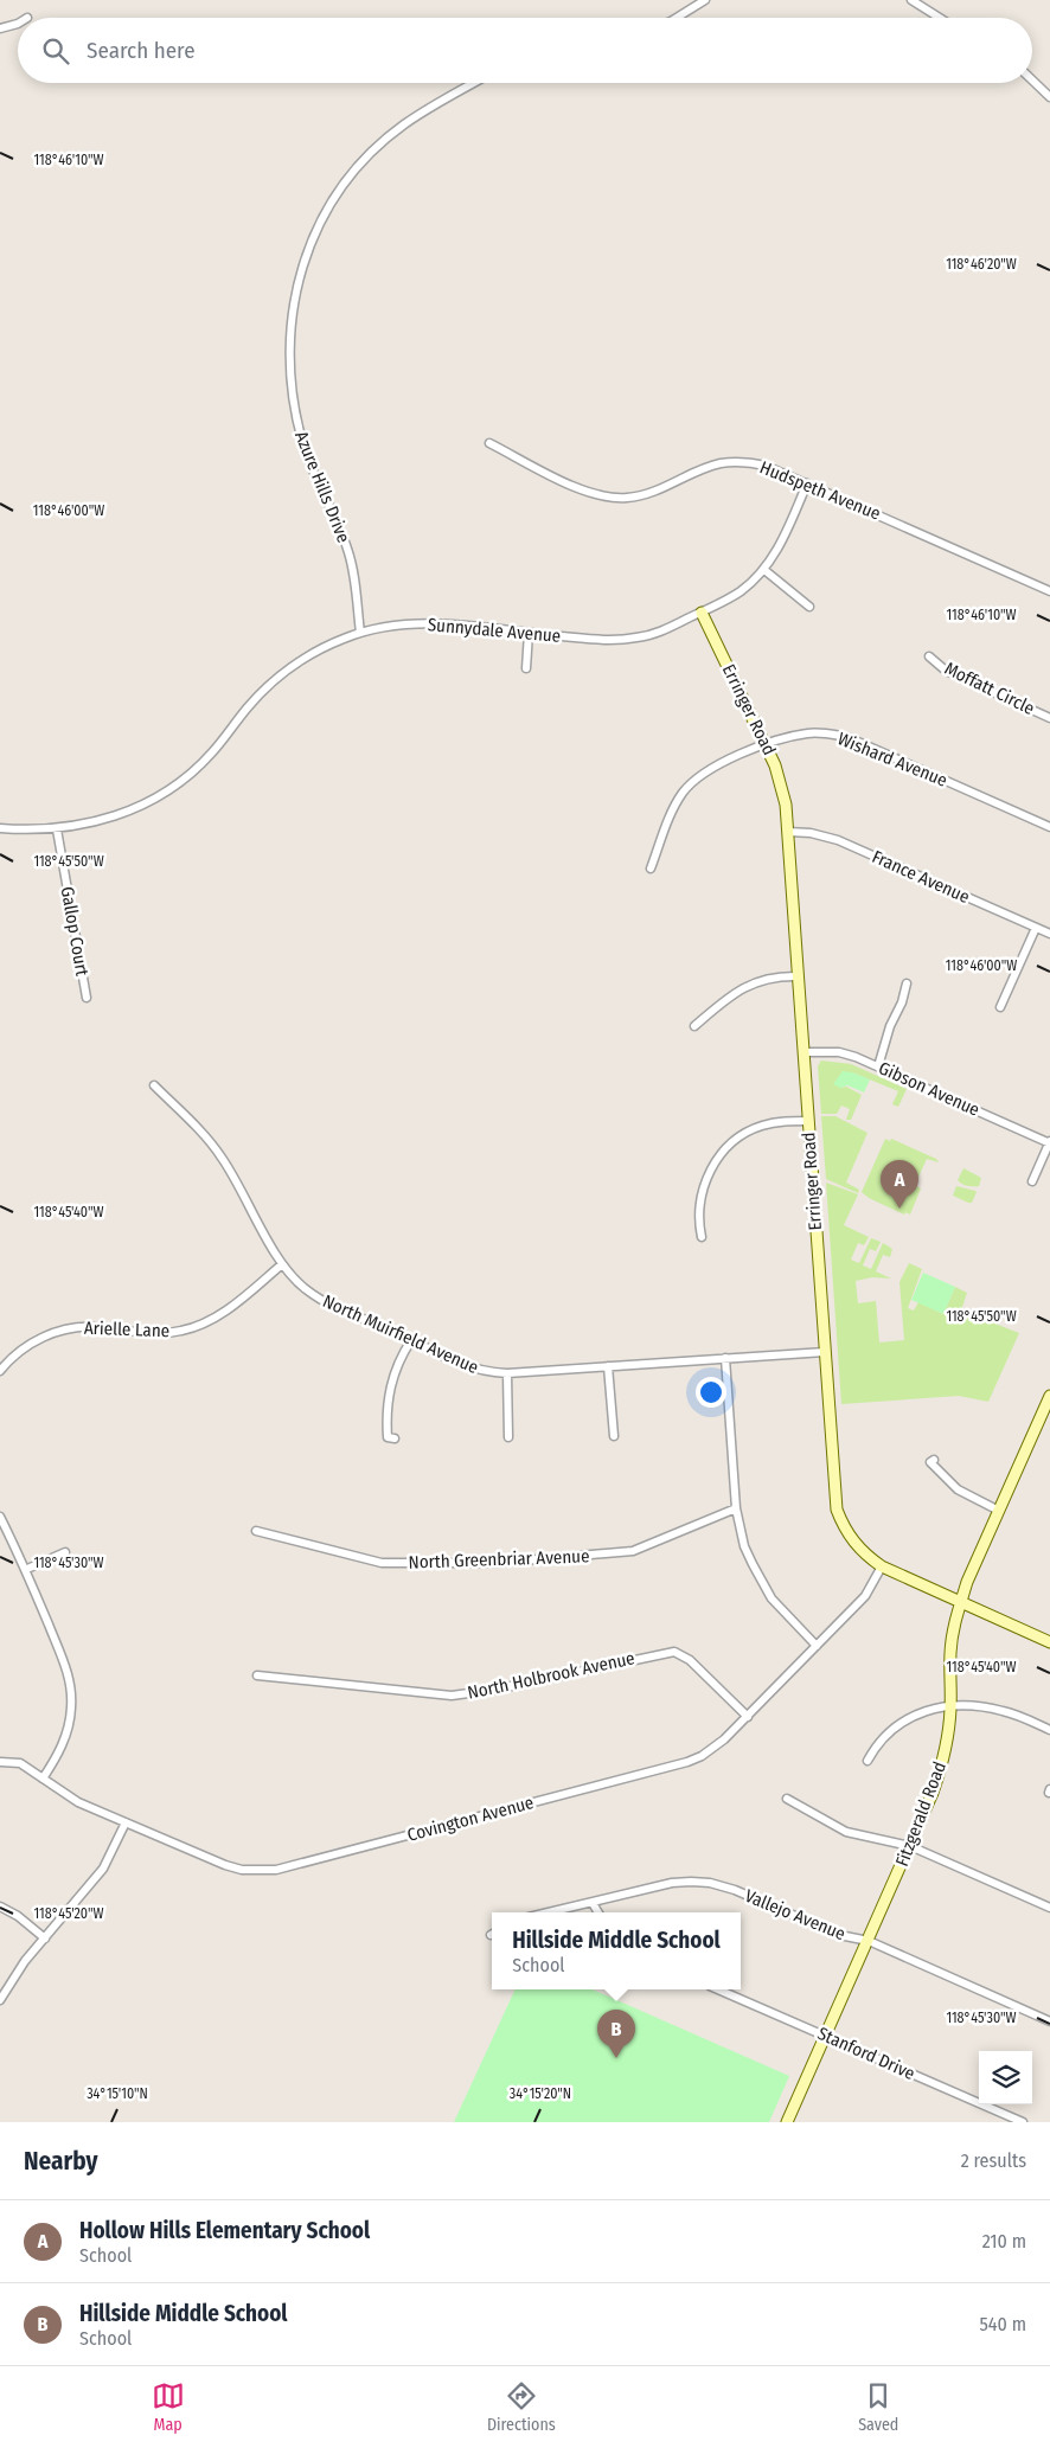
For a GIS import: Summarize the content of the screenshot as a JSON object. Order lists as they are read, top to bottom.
{
  "streets": {
    "street": [
      "Azure Hills Drive",
      "Hudspeth Avenue",
      "Sunnydale Avenue",
      "Moffatt Circle",
      "Erringer Road",
      "Wishard Avenue",
      "France Avenue",
      "Gallop Court",
      "Gibson Avenue",
      "Arielle Lane",
      "North Muirfield Avenue",
      "North Greenbriar Avenue",
      "North Holbrook Avenue",
      "Fitzgerald Road",
      "Covington Avenue",
      "Vallejo Avenue",
      "Stanford Drive"
    ]
  },
  "crossings": [
    ["Azure Hills Drive", "Sunnydale Avenue"],
    ["Hudspeth Avenue", "Sunnydale Avenue"],
    ["Sunnydale Avenue", "Erringer Road"],
    ["Sunnydale Avenue", "Gallop Court"],
    ["Erringer Road", "Wishard Avenue"],
    ["Erringer Road", "France Avenue"],
    ["Erringer Road", "Gibson Avenue"],
    ["Erringer Road", "North Muirfield Avenue"],
    ["Erringer Road", "Fitzgerald Road"],
    ["Erringer Road", "Covington Avenue"],
    ["Arielle Lane", "North Muirfield Avenue"],
    ["North Holbrook Avenue", "Covington Avenue"],
    ["Fitzgerald Road", "Vallejo Avenue"],
    ["Fitzgerald Road", "Stanford Drive"]
  ],
  "page": {
    "search": "Search here",
    "pins": ["A", "B"],
    "popup": ["Hillside Middle School", "School"],
    "heading": ["Nearby", "2 results"],
    "list": [
      {
        "mark": "A",
        "name": "Hollow Hills Elementary School",
        "note": "School",
        "value": "210 m"
      },
      {
        "mark": "B",
        "name": "Hillside Middle School",
        "note": "School",
        "value": "540 m"
      }
    ],
    "nav": ["Map", "Directions", "Saved"]
  },
  "coordinates": [
    "118°46'10\"W",
    "118°46'20\"W",
    "118°46'00\"W",
    "118°45'50\"W",
    "118°45'40\"W",
    "118°45'30\"W",
    "118°45'20\"W",
    "34°15'10\"N",
    "34°15'20\"N"
  ]
}
